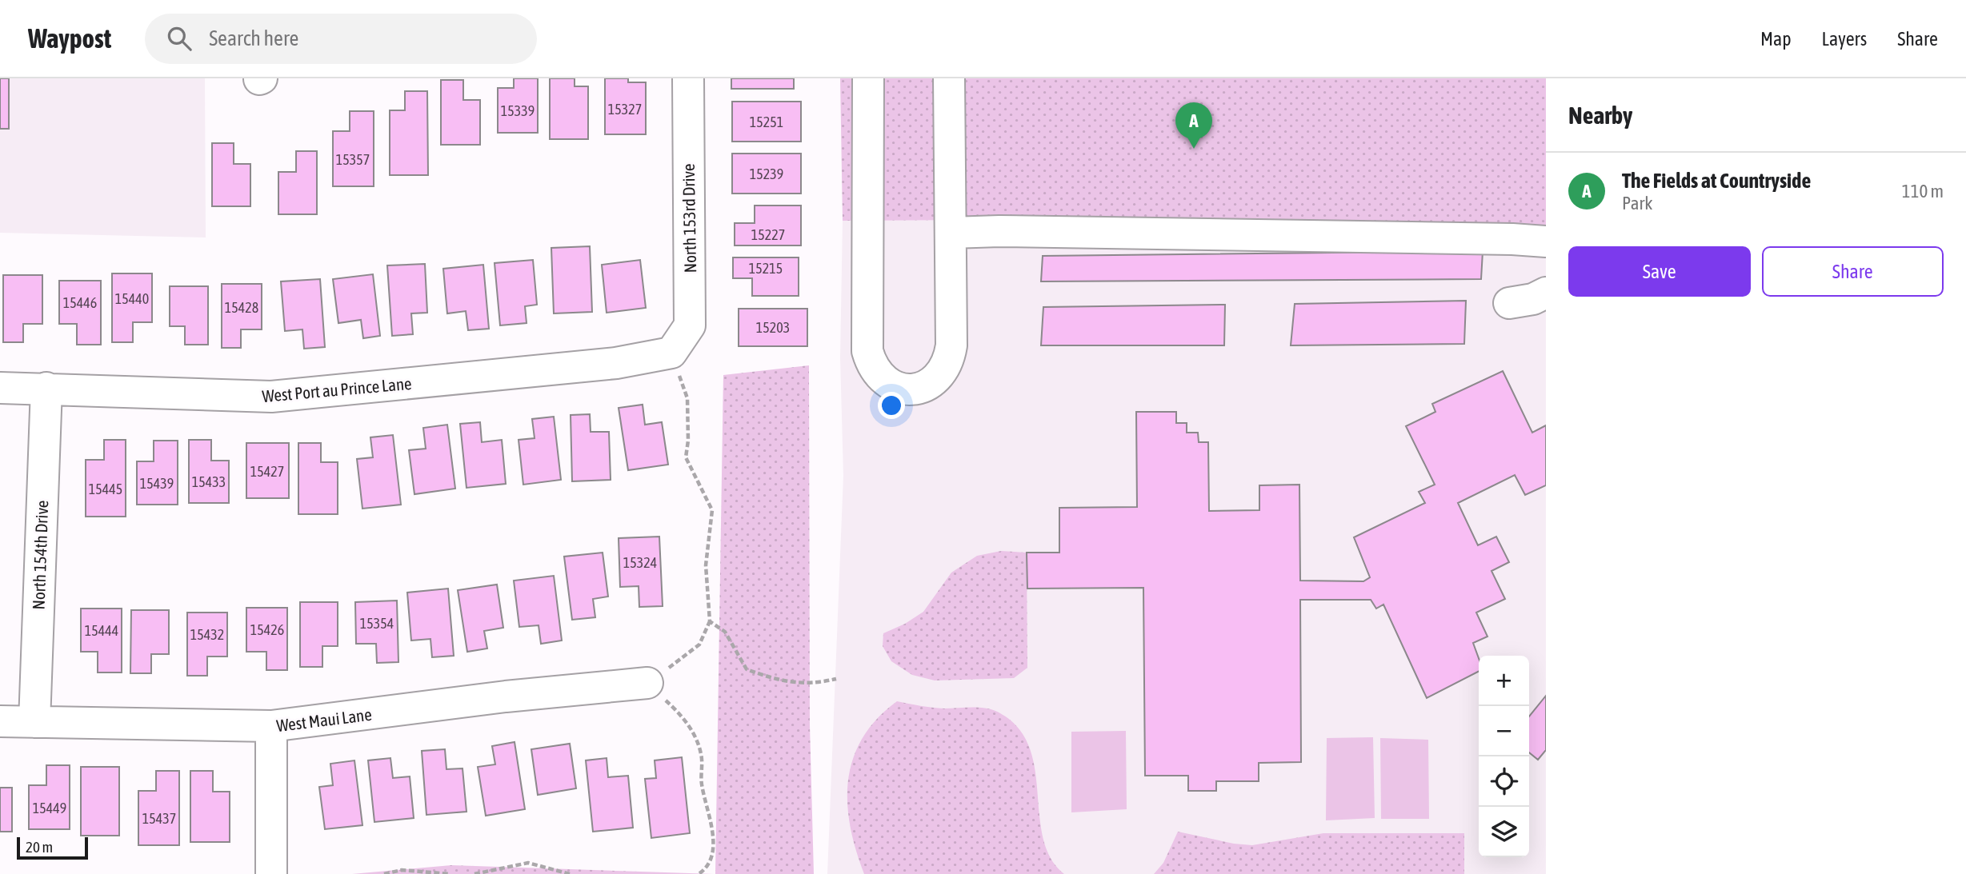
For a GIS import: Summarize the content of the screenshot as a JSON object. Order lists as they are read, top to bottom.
{
  "streets": {
    "street": [
      "North 153rd Drive",
      "West Port au Prince Lane",
      "North 154th Drive",
      "West Maui Lane"
    ]
  },
  "crossings": [
    ["North 153rd Drive", "West Port au Prince Lane"],
    ["West Port au Prince Lane", "North 154th Drive"],
    ["North 154th Drive", "West Maui Lane"]
  ],
  "house_numbers": [
    "15327",
    "15339",
    "15251",
    "15357",
    "15239",
    "15227",
    "15215",
    "15440",
    "15446",
    "15428",
    "15203",
    "15427",
    "15433",
    "15439",
    "15445",
    "15324",
    "15354",
    "15426",
    "15444",
    "15432",
    "15449",
    "15437"
  ],
  "scale_bar": "20 m",
  "page": {
    "header": "Waypost",
    "search": "Search here",
    "nav": ["Map", "Layers", "Share"],
    "heading": "Nearby",
    "pins": "A",
    "list": [
      {
        "mark": "A",
        "name": "The Fields at Countryside",
        "note": "Park",
        "value": "110 m"
      }
    ],
    "buttons": ["Save", "Share"],
    "map_buttons": ["+", "−"],
    "scale": "20 m"
  }
}
